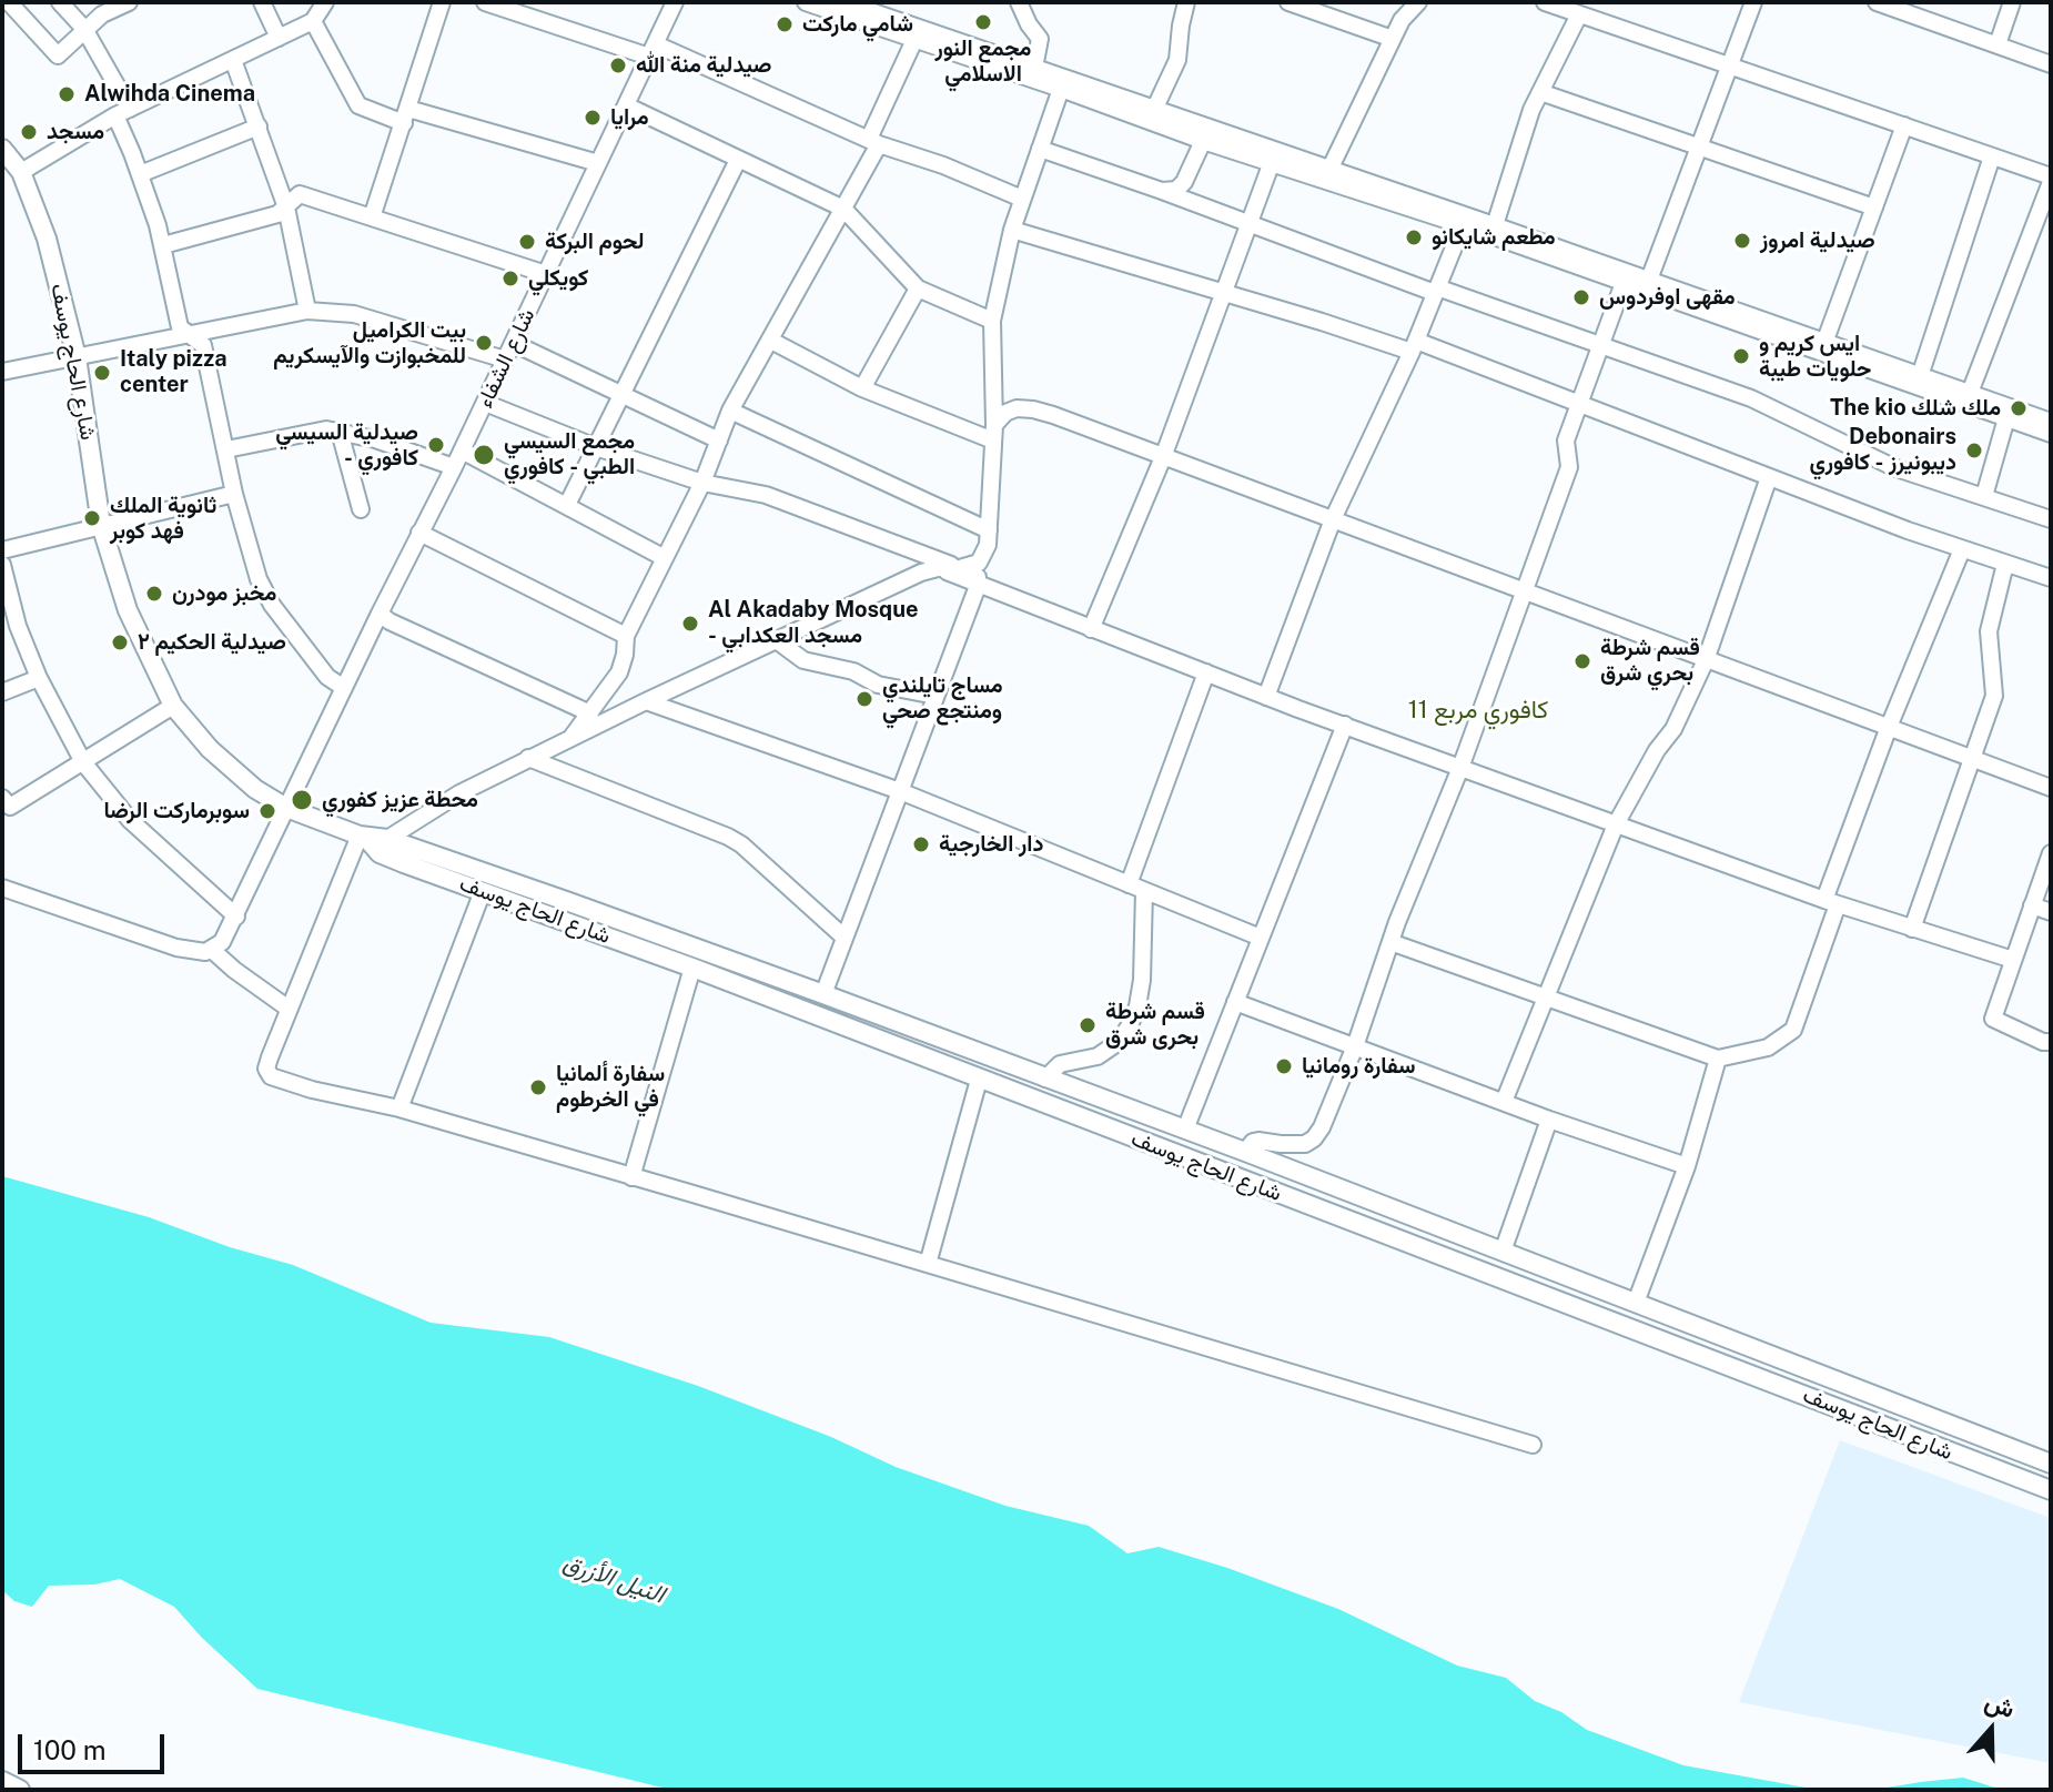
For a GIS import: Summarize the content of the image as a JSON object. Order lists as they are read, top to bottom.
{
  "streets": {
    "main road": ["شارع الحاج يوسف"],
    "street": ["شارع الشفاء"]
  },
  "crossings": [
    ["شارع الشفاء", "شارع الحاج يوسف"]
  ],
  "districts": ["كافوري مربع 11"],
  "water": ["النيل الأزرق"],
  "places": [
    "مجمع النور الاسلامي",
    "شامي ماركت",
    "صيدلية منة الله",
    "Alwihda Cinema",
    "مرايا",
    "مسجد",
    "مطعم شايكانو",
    "صيدلية امروز",
    "لحوم البركة",
    "كويكلي",
    "مقهى اوفردوس",
    "بيت الكراميل للمخبوازت والآيسكريم",
    "ايس كريم و حلويات طيبة",
    "Italy pizza center",
    "The kio ملك شلك",
    "صيدلية السيسي - كافوري",
    "Debonairs ديبونيرز - كافوري",
    "مجمع السيسي الطبي - كافوري",
    "ثانوية الملك فهد كوبر",
    "مخبز مودرن",
    "Al Akadaby Mosque - مسجد العكدابي",
    "صيدلية الحكيم ٢",
    "قسم شرطة بحري شرق",
    "مساج تايلندي ومنتجع صحي",
    "محطة عزيز كفوري",
    "سوبرماركت الرضا",
    "دار الخارجية",
    "قسم شرطة بحرى شرق",
    "سفارة رومانيا",
    "سفارة ألمانيا في الخرطوم"
  ],
  "scale_bar": "100 m",
  "north": "top"
}
